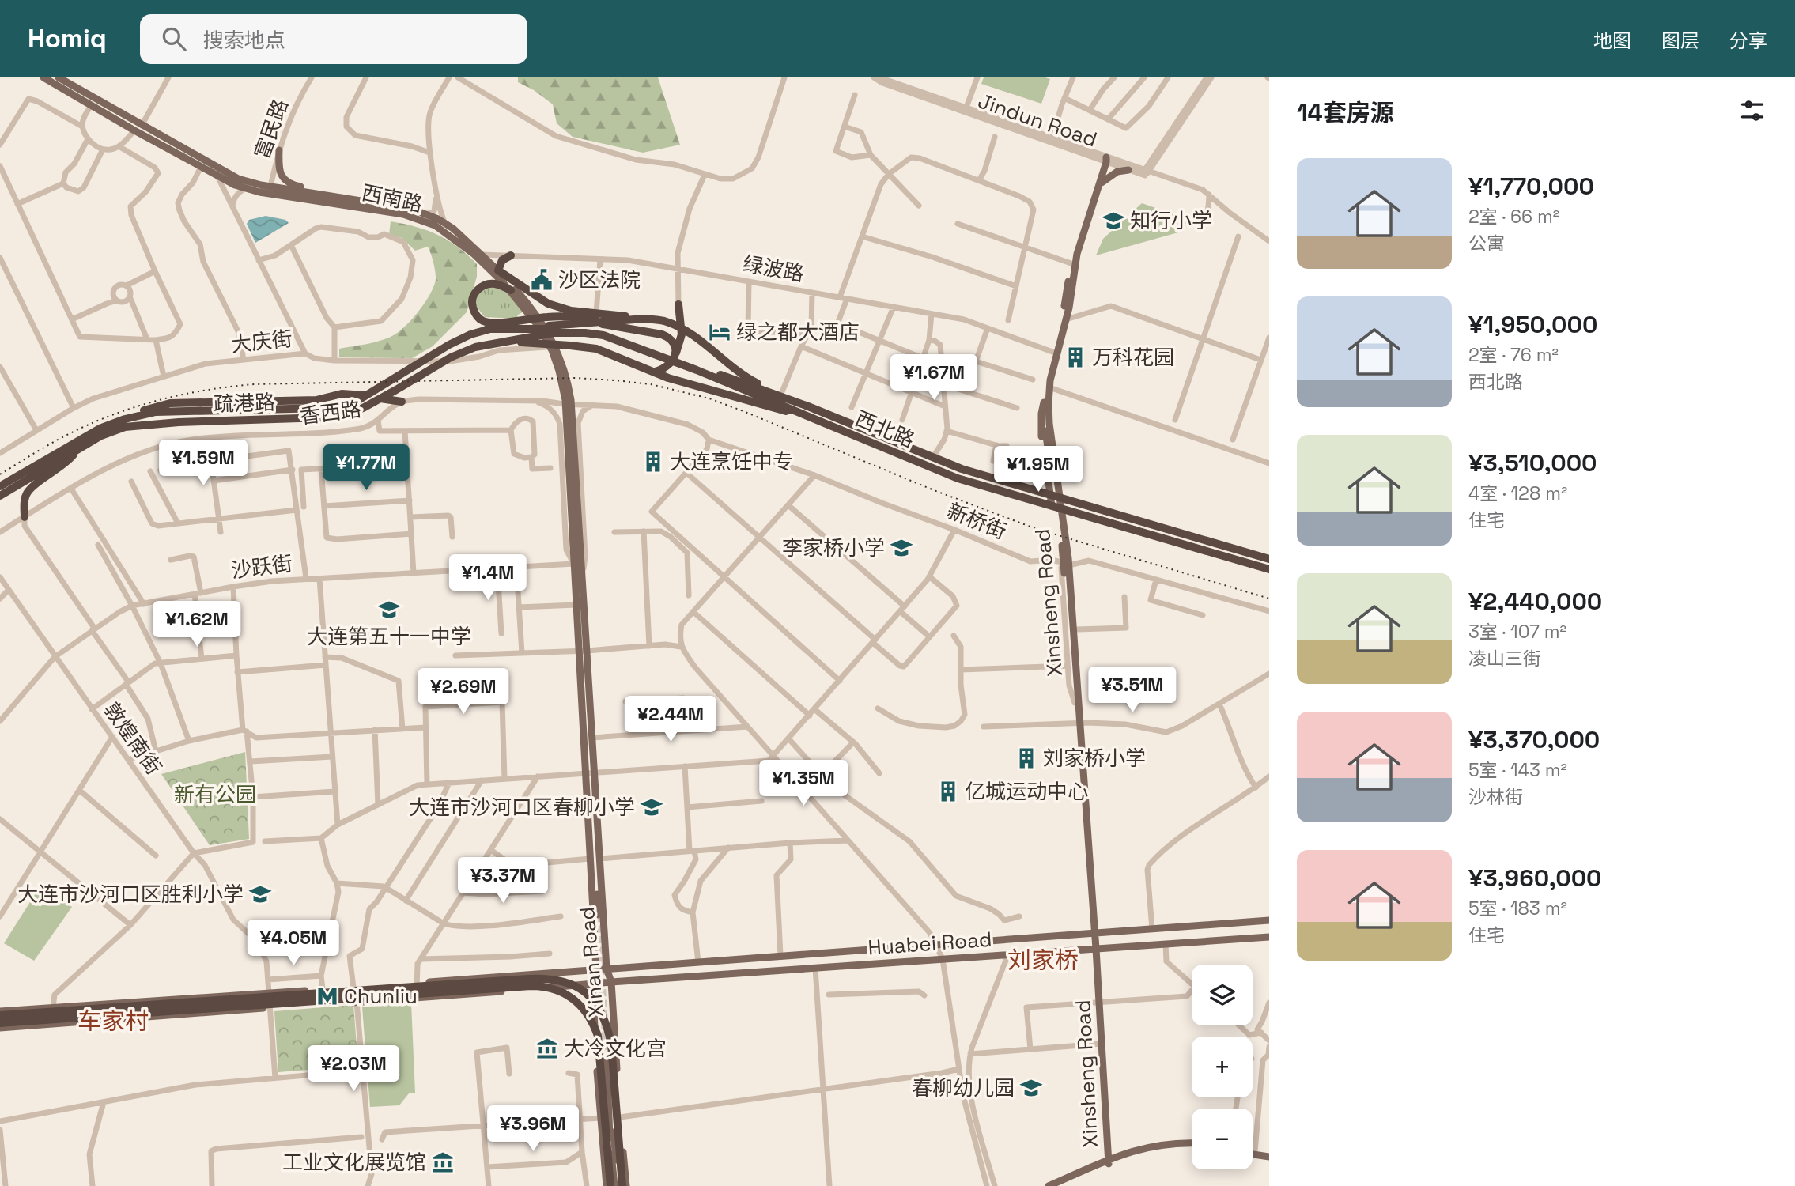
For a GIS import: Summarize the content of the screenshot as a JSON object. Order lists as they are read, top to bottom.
{
  "streets": {
    "highway": ["疏港路", "西北路"],
    "main road": [
      "西南路",
      "Xinsheng Road",
      "Huabei Road",
      "Xinan Road"
    ],
    "street": [
      "Jindun Road",
      "富民路",
      "绿波路",
      "大庆街",
      "香西路",
      "新桥街",
      "沙跃街",
      "敦煌南街"
    ]
  },
  "crossings": [
    ["Jindun Road", "Xinsheng Road"],
    ["富民路", "西南路"],
    ["西南路", "绿波路"],
    ["西南路", "Xinan Road"],
    ["绿波路", "Xinsheng Road"],
    ["疏港路", "西北路"],
    ["沙跃街", "敦煌南街"],
    ["沙跃街", "Xinan Road"],
    ["Xinsheng Road", "Huabei Road"],
    ["敦煌南街", "Huabei Road"],
    ["Huabei Road", "Xinan Road"]
  ],
  "districts": ["刘家桥", "车家村"],
  "parks": ["新有公园"],
  "places": {
    "school or university": [
      "知行小学",
      "李家桥小学",
      "大连第五十一中学",
      "大连市沙河口区春柳小学",
      "大连市沙河口区胜利小学",
      "春柳幼儿园"
    ],
    "public building": ["沙区法院"],
    "hotel": ["绿之都大酒店"],
    "building": [
      "万科花园",
      "大连烹饪中专",
      "刘家桥小学",
      "亿城运动中心"
    ],
    "metro station": ["Chunliu"],
    "museum": ["大冷文化宫", "工业文化展览馆"]
  },
  "page": {
    "header": "Homiq",
    "search": "搜索地点",
    "nav": ["地图", "图层", "分享"],
    "heading": "14套房源",
    "list": [
      {
        "name": "¥1,770,000",
        "note": "2室 · 66 m² · 公寓"
      },
      {
        "name": "¥1,950,000",
        "note": "2室 · 76 m² · 西北路"
      },
      {
        "name": "¥3,510,000",
        "note": "4室 · 128 m² · 住宅"
      },
      {
        "name": "¥2,440,000",
        "note": "3室 · 107 m² · 凌山三街"
      },
      {
        "name": "¥3,370,000",
        "note": "5室 · 143 m² · 沙林街"
      },
      {
        "name": "¥3,960,000",
        "note": "5室 · 183 m² · 住宅"
      }
    ],
    "price": [
      "¥1.67M",
      "¥1.59M",
      "¥1.77M",
      "¥1.95M",
      "¥1.4M",
      "¥1.62M",
      "¥3.51M",
      "¥2.69M",
      "¥2.44M",
      "¥1.35M",
      "¥3.37M",
      "¥4.05M",
      "¥2.03M",
      "¥3.96M"
    ],
    "map_buttons": ["+", "−"]
  }
}
